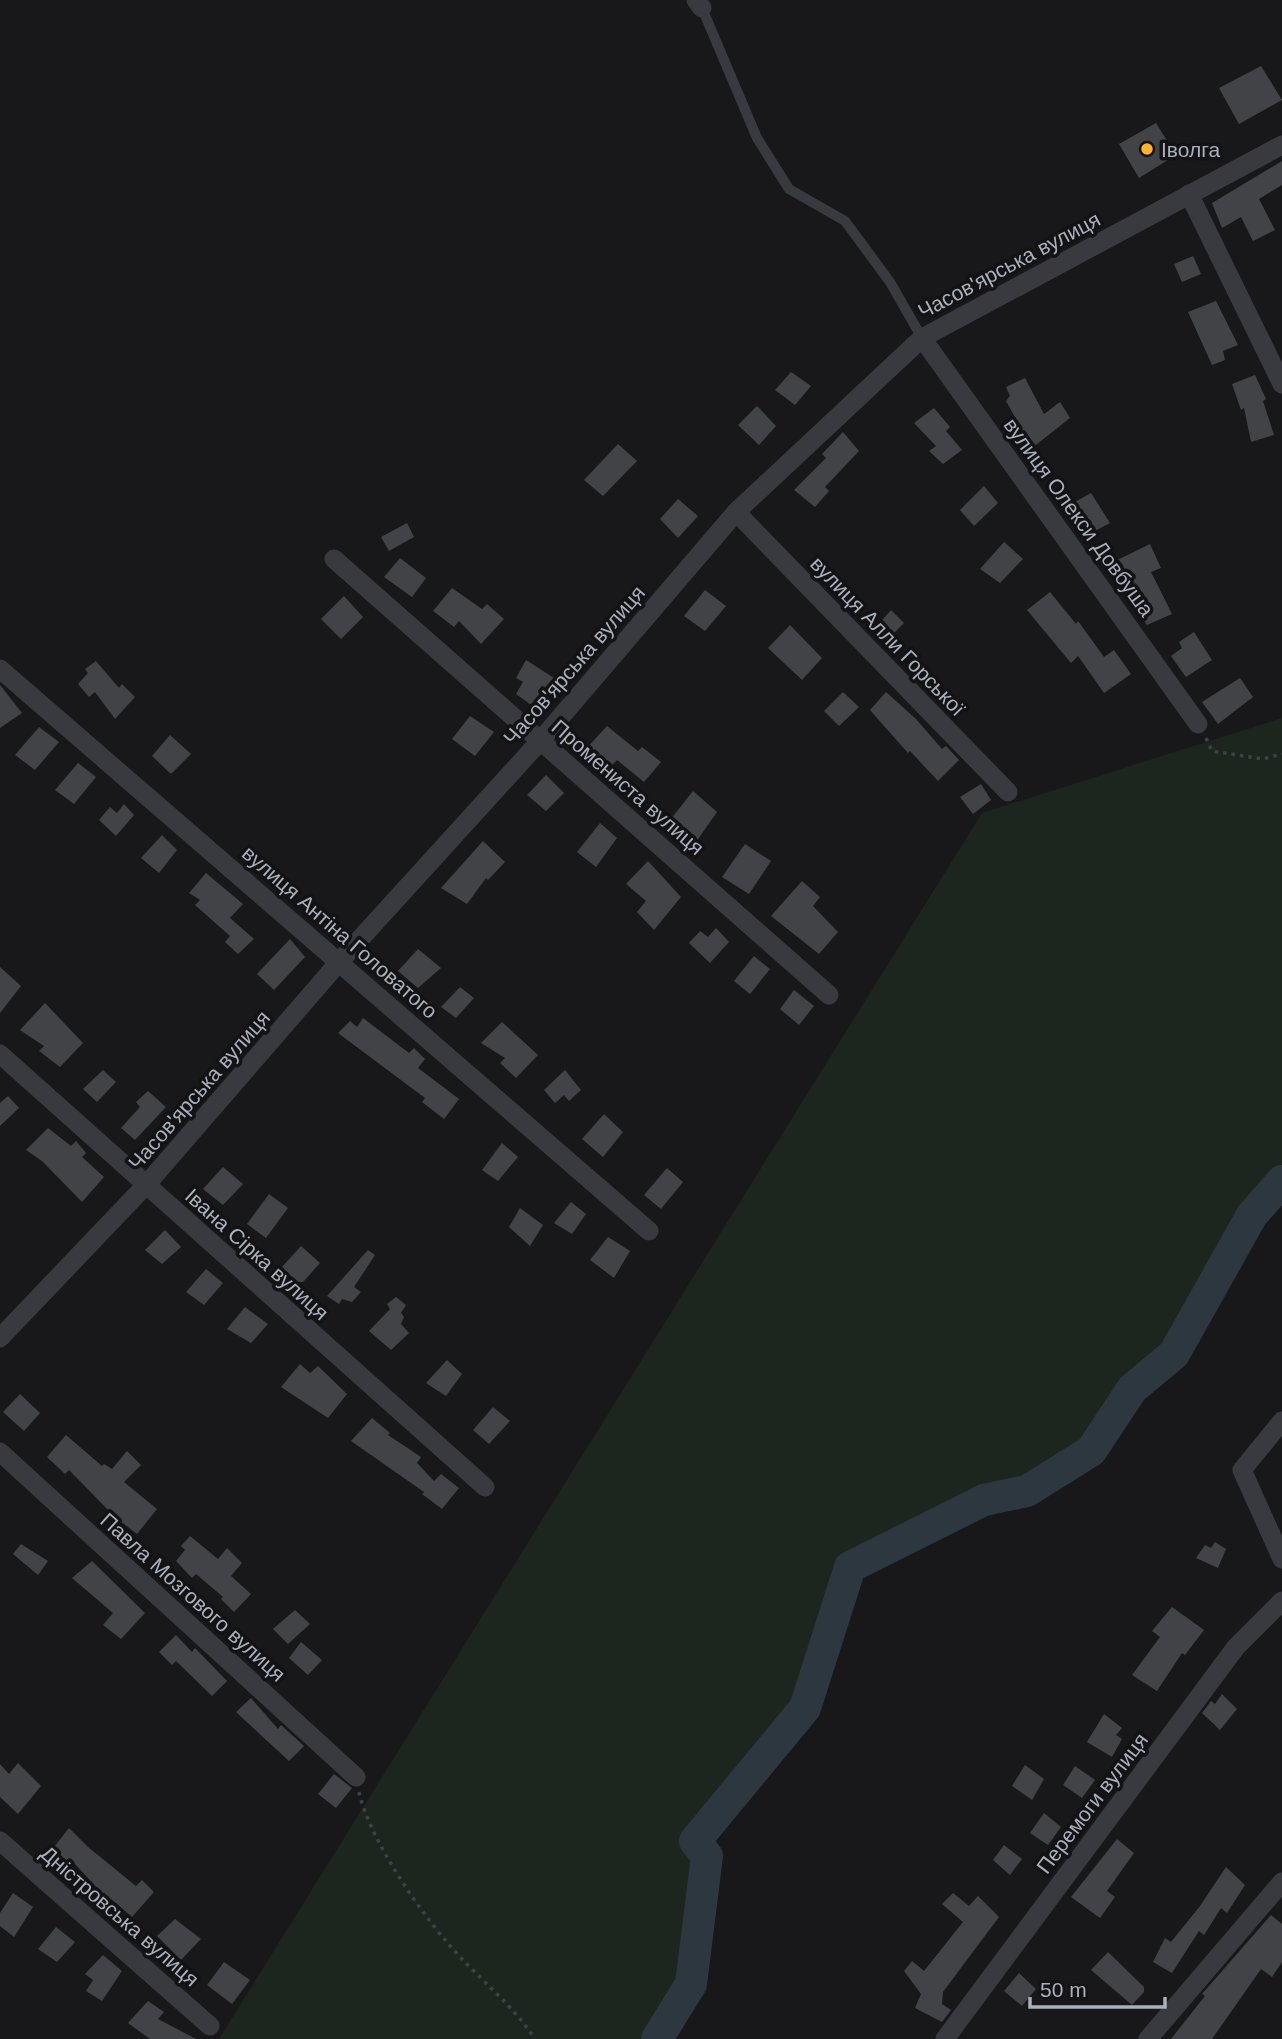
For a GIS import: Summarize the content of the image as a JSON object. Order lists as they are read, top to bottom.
{
  "streets": {
    "street": [
      "Часов'ярська вулиця",
      "вулиця Олекси Довбуша",
      "вулиця Алли Горської",
      "Промениста вулиця",
      "вулиця Антіна Головатого",
      "Івана Сірка вулиця",
      "Павла Мозгового вулиця",
      "Перемоги вулиця",
      "Дністровська вулиця"
    ]
  },
  "crossings": [
    ["Часов'ярська вулиця", "вулиця Олекси Довбуша"],
    ["Часов'ярська вулиця", "вулиця Алли Горської"],
    ["Часов'ярська вулиця", "Промениста вулиця"],
    ["Часов'ярська вулиця", "вулиця Антіна Головатого"],
    ["Часов'ярська вулиця", "Івана Сірка вулиця"]
  ],
  "places": ["Іволга"],
  "scale_bar": "50 m"
}
